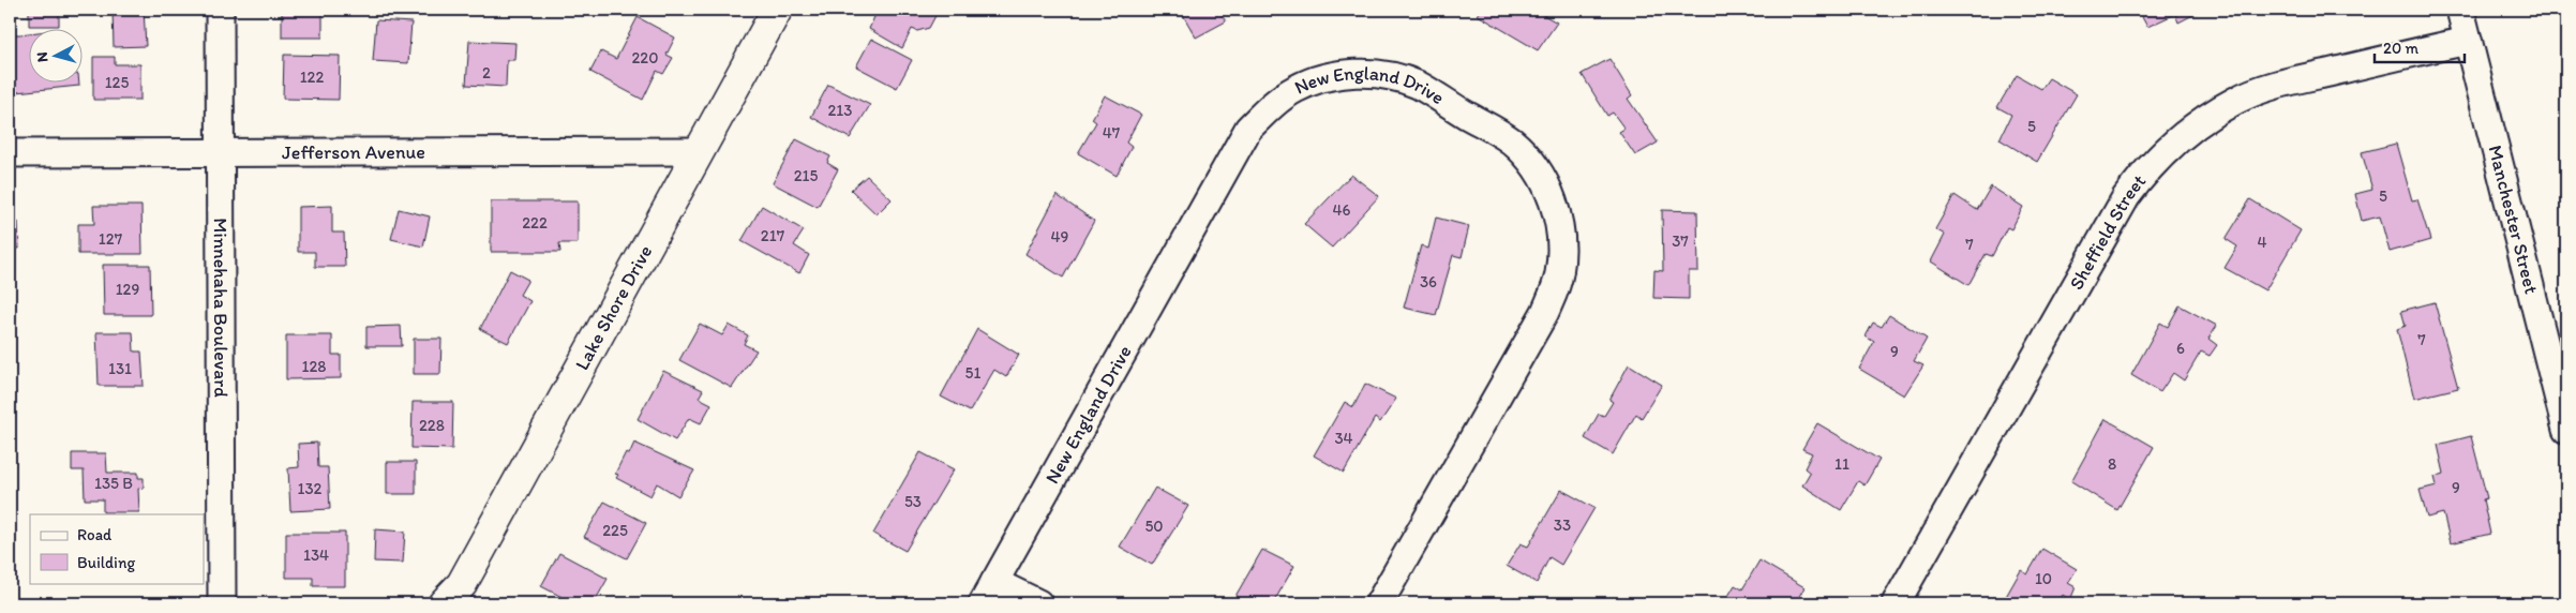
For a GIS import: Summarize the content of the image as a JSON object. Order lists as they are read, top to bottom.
{
  "streets": {
    "street": [
      "New England Drive",
      "Jefferson Avenue",
      "Manchester Street",
      "Sheffield Street",
      "Minnehaha Boulevard",
      "Lake Shore Drive"
    ]
  },
  "crossings": [
    ["Jefferson Avenue", "Minnehaha Boulevard"],
    ["Jefferson Avenue", "Lake Shore Drive"],
    ["Manchester Street", "Sheffield Street"]
  ],
  "house_numbers": [
    "220",
    "2",
    "122",
    "125",
    "213",
    "5",
    "47",
    "215",
    "5",
    "46",
    "222",
    "217",
    "49",
    "127",
    "37",
    "4",
    "7",
    "36",
    "129",
    "7",
    "6",
    "9",
    "128",
    "131",
    "51",
    "228",
    "34",
    "11",
    "8",
    "135 B",
    "9",
    "132",
    "53",
    "33",
    "50",
    "225",
    "134",
    "10"
  ],
  "legend": ["Road", "Building"],
  "scale_bar": "20 m",
  "north": "left"
}
